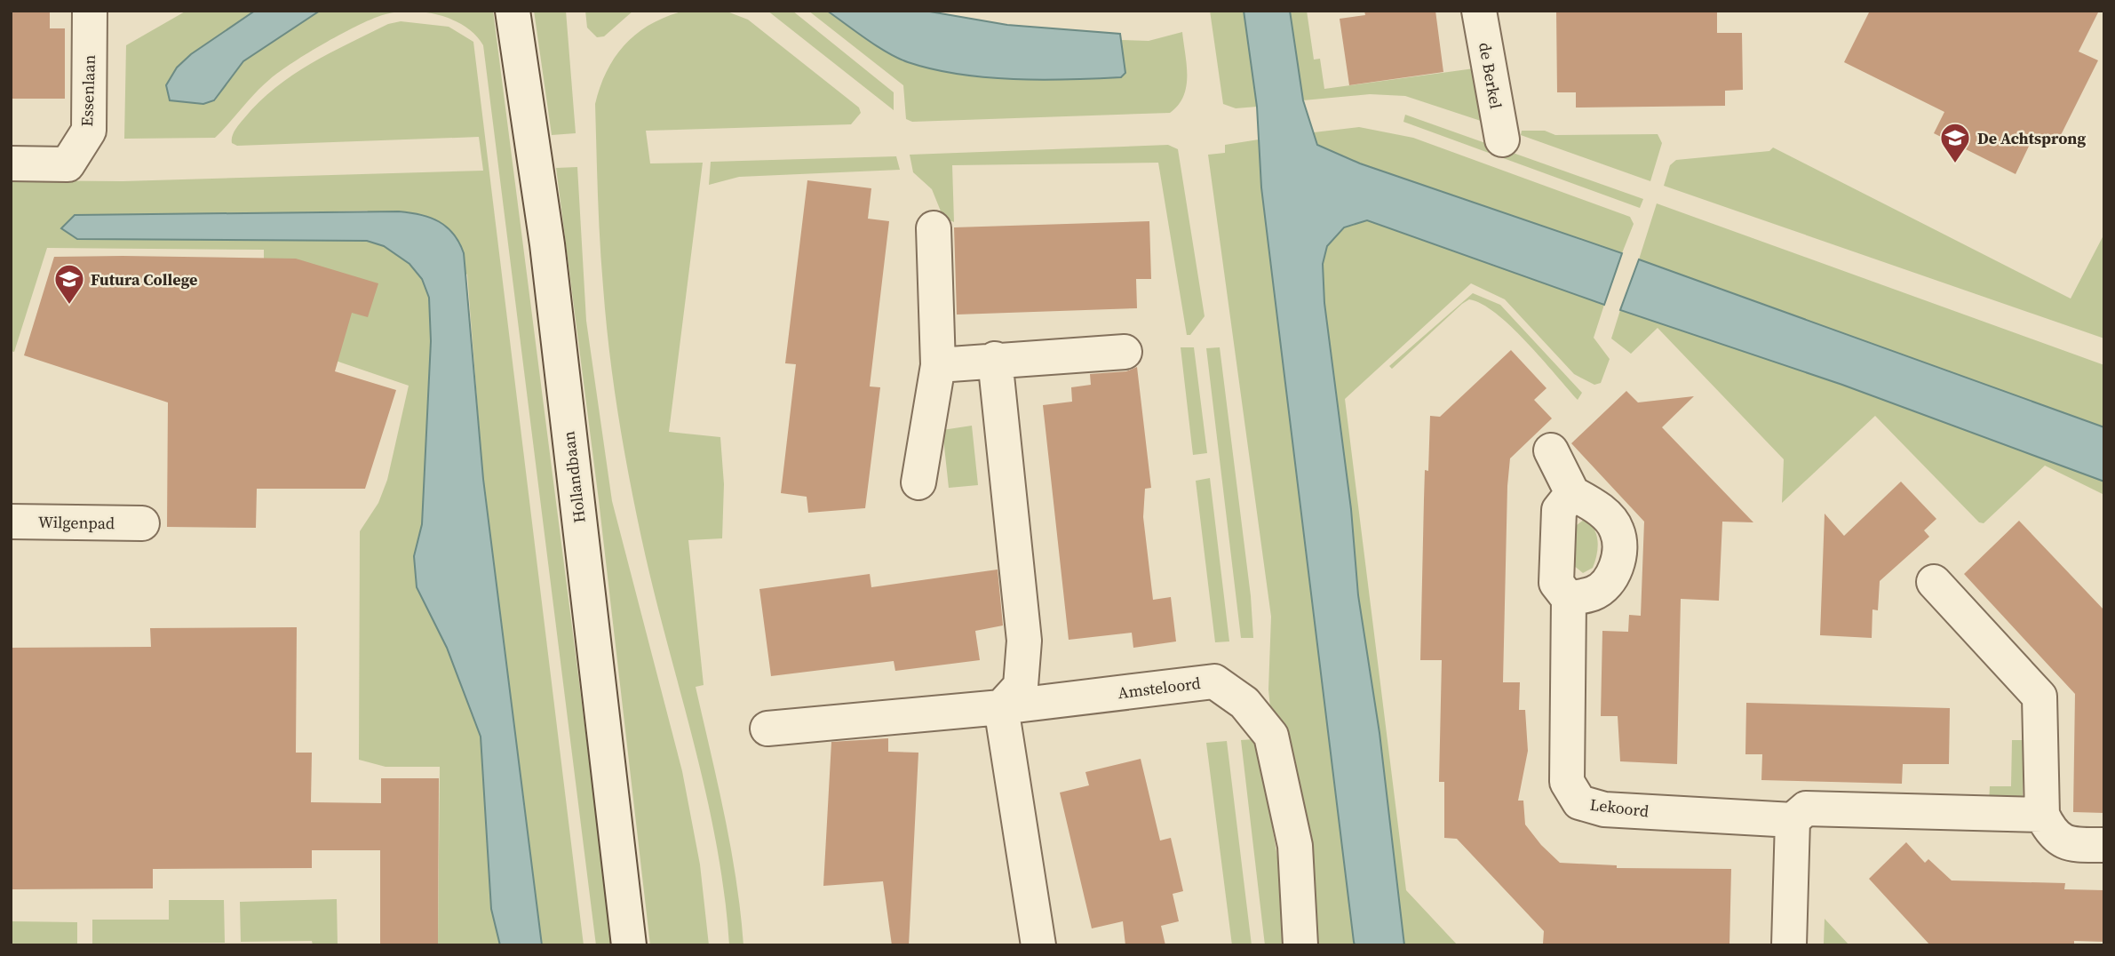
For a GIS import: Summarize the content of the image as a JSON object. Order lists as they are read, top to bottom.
{
  "streets": {
    "street": [
      "de Berkel",
      "Essenlaan",
      "Hollandbaan",
      "Wilgenpad",
      "Amsteloord",
      "Lekoord"
    ]
  },
  "places": {
    "school or university": ["De Achtsprong", "Futura College"]
  }
}
